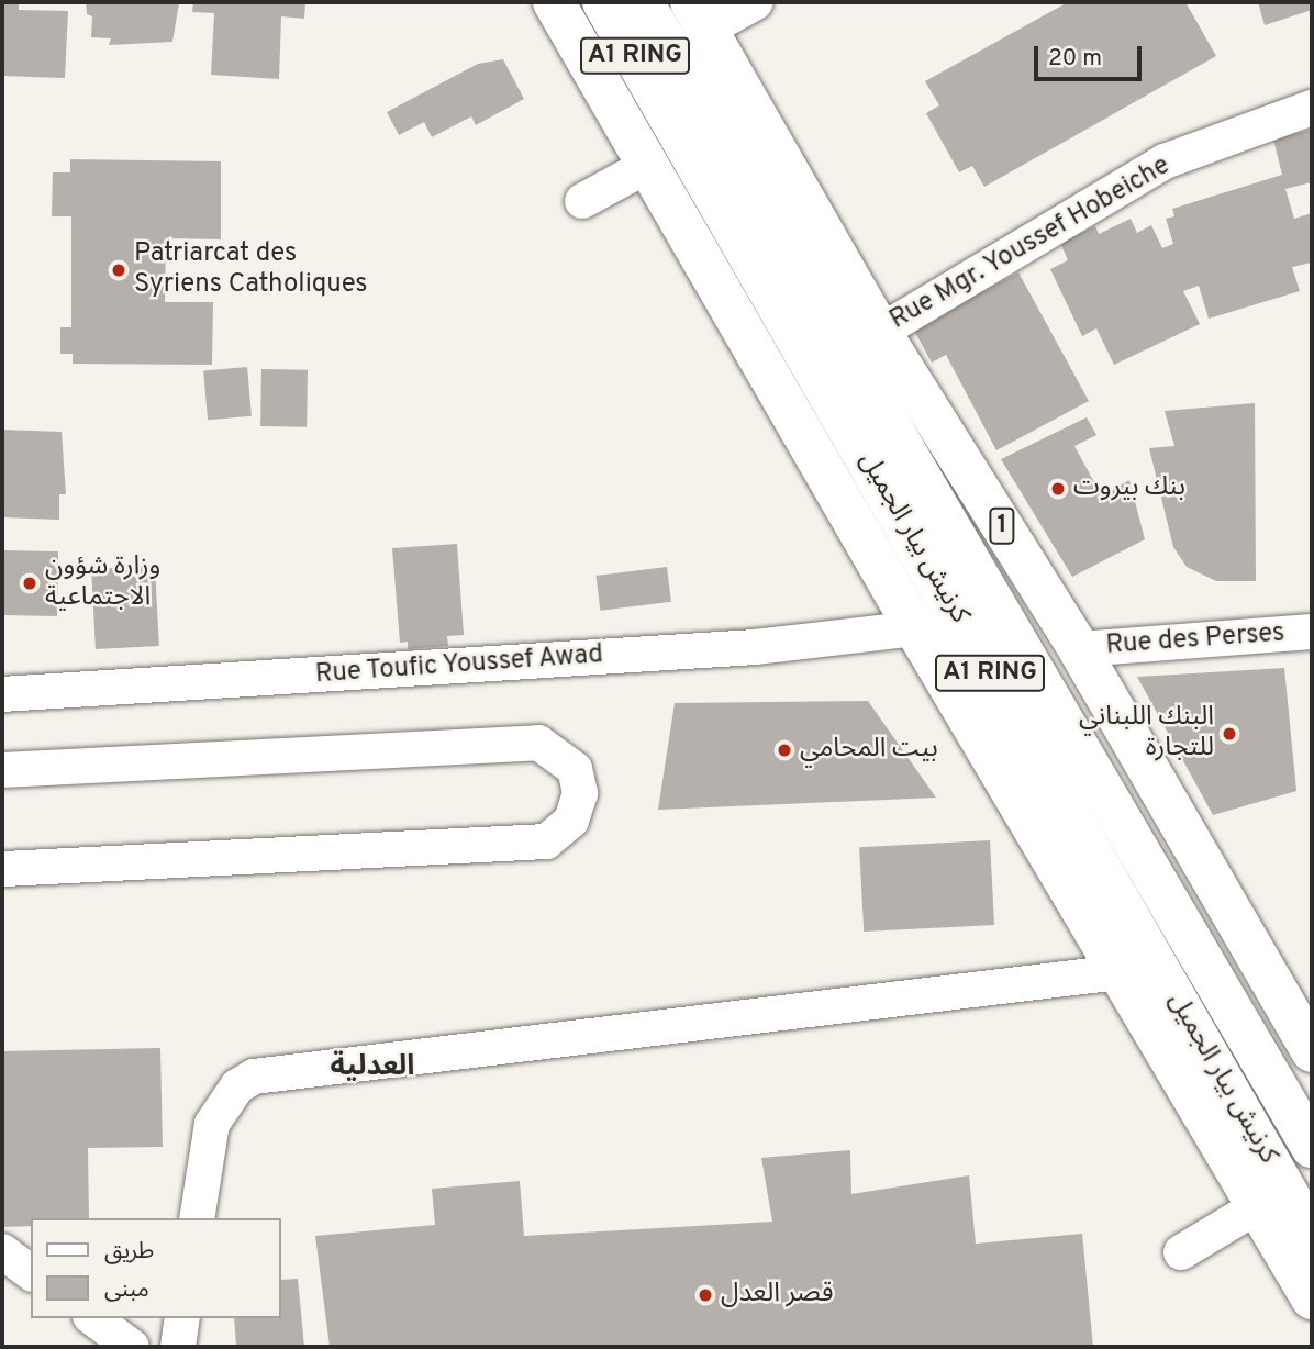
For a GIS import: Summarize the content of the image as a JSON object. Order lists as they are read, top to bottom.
{
  "streets": {
    "highway": ["A1 RING", "1", "كرنيش بيار الجميل"],
    "street": ["Rue Mgr. Youssef Hobeiche", "Rue des Perses", "Rue Toufic Youssef Awad"]
  },
  "crossings": [
    ["Rue Mgr. Youssef Hobeiche", "1"],
    ["1", "Rue des Perses"]
  ],
  "districts": ["العدلية"],
  "places": [
    "Patriarcat des Syriens Catholiques",
    "بنك بيروت",
    "وزارة شؤون الاجتماعية",
    "البنك اللبناني للتجارة",
    "بيت المحامي",
    "قصر العدل"
  ],
  "legend": ["طريق", "مبنى"],
  "scale_bar": "20 m"
}
